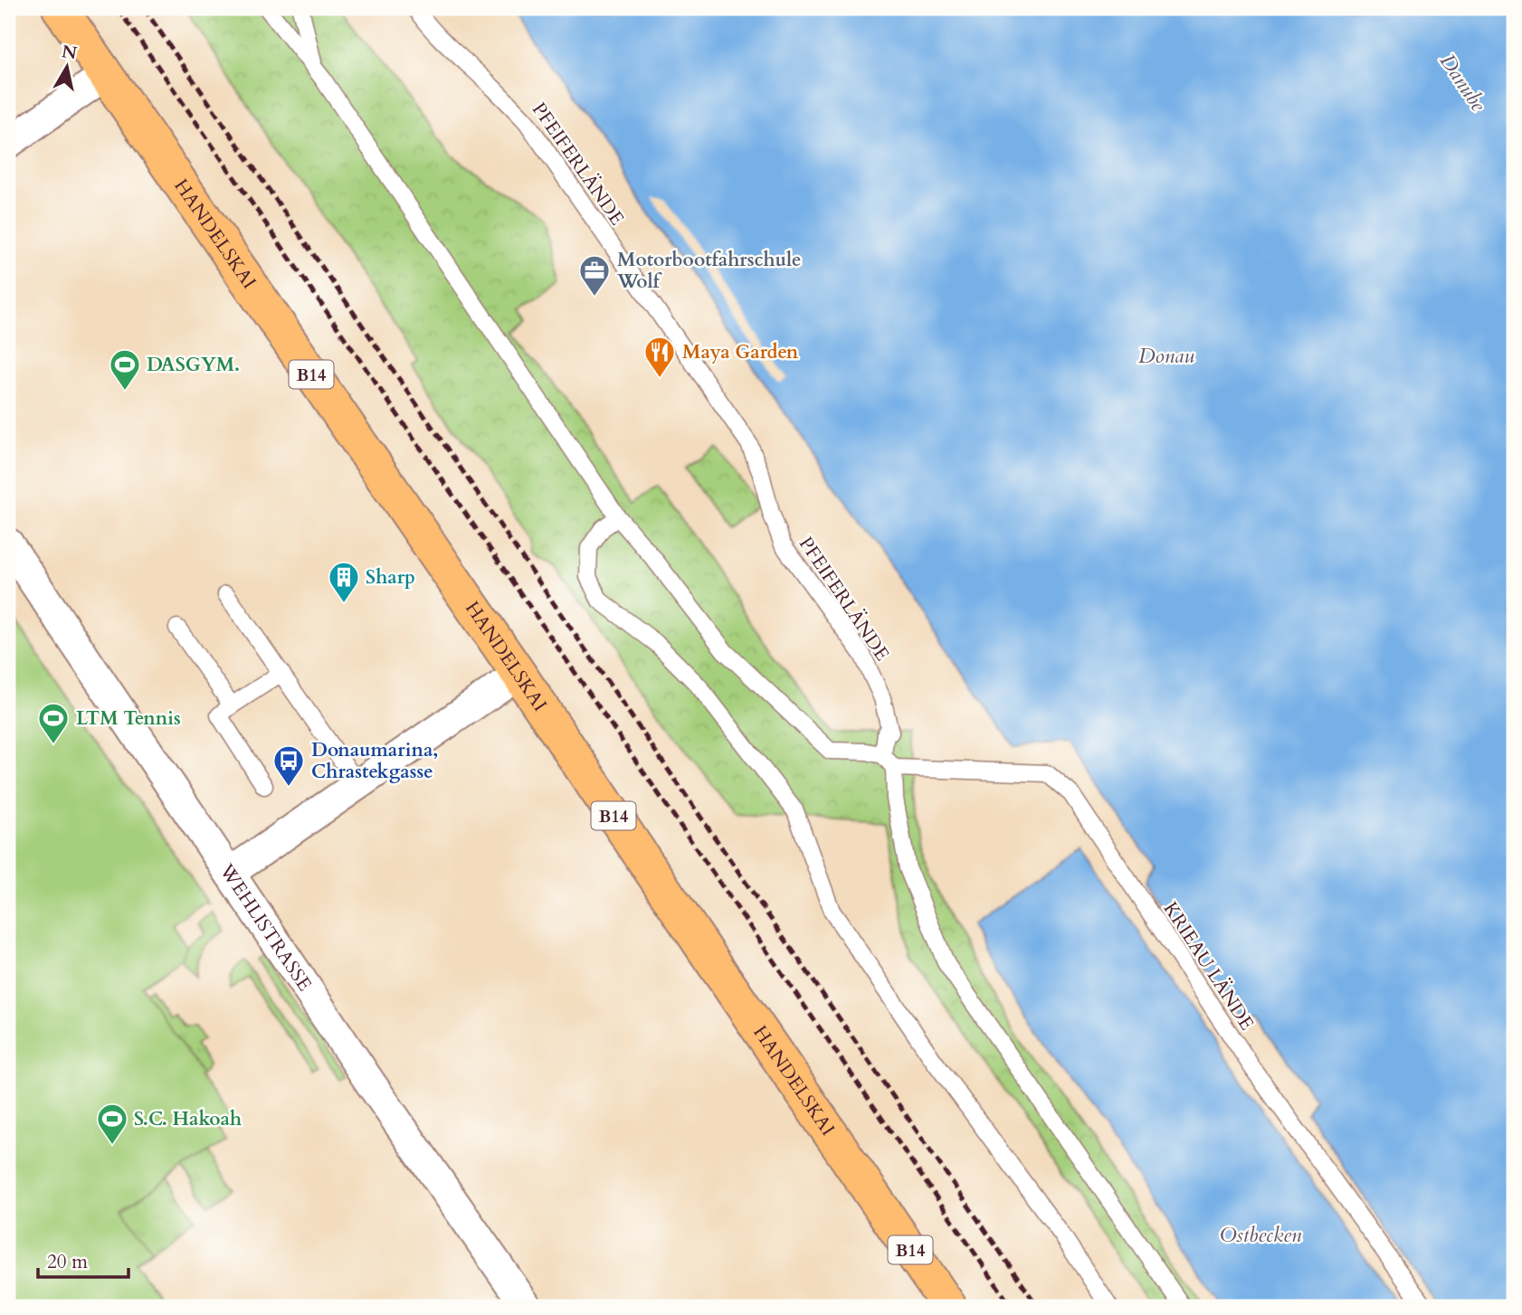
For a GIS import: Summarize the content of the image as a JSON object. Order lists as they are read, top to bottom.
{
  "streets": {
    "main road": ["HANDELSKAI", "B14"],
    "street": ["WEHLISTRASSE"],
    "lane": ["PFEIFERLÄNDE", "KRIEAU LÄNDE"]
  },
  "crossings": [
    ["PFEIFERLÄNDE", "KRIEAU LÄNDE"]
  ],
  "water": ["Danube", "Donau", "Ostbecken"],
  "places": {
    "office": ["Motorbootfahrschule Wolf"],
    "restaurant": ["Maya Garden"],
    "sports": ["DASGYM.", "LTM Tennis", "S.C. Hakoah"],
    "building": ["Sharp"],
    "bus stop": ["Donaumarina, Chrastekgasse"]
  },
  "scale_bar": "20 m",
  "north": "top"
}
